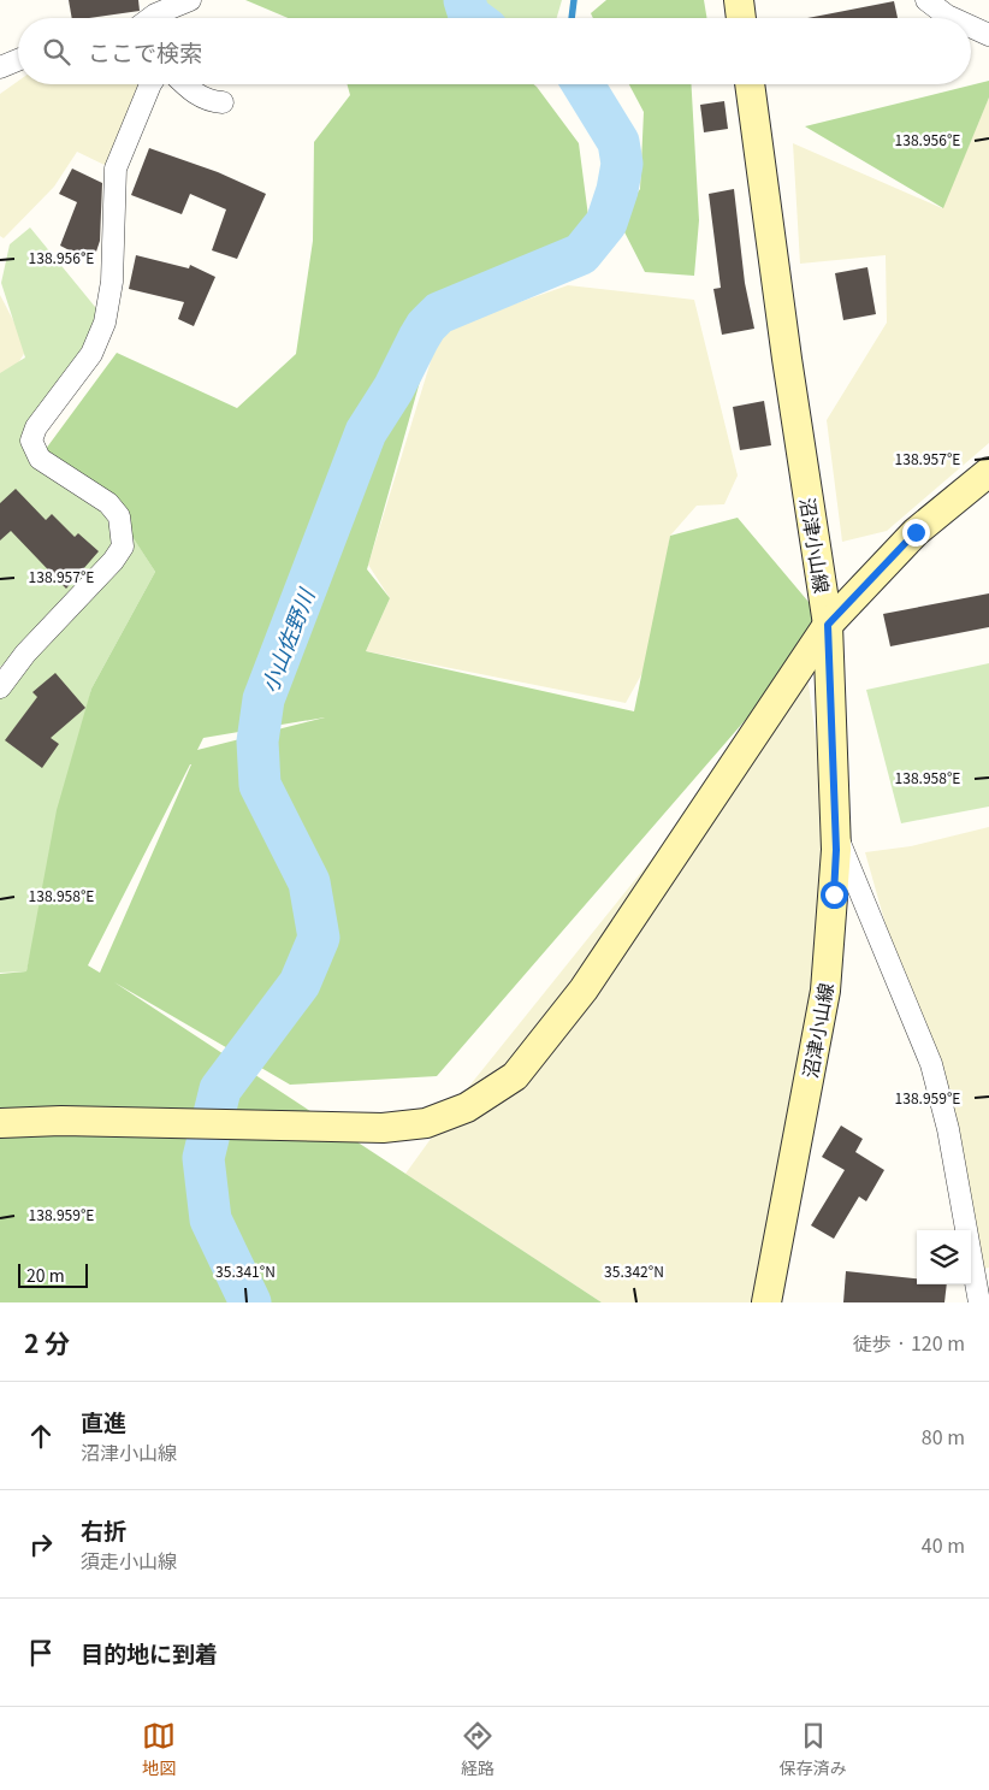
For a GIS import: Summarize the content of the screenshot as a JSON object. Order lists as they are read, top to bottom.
{
  "streets": {
    "main road": ["沼津小山線"]
  },
  "water": ["小山佐野川"],
  "scale_bar": "20 m",
  "page": {
    "search": "ここで検索",
    "scale": "20 m",
    "heading": ["2 分", "徒歩 · 120 m"],
    "list": [
      ["直進", "沼津小山線", "80 m"],
      ["右折", "須走小山線", "40 m"],
      "目的地に到着"
    ],
    "nav": ["地図", "経路", "保存済み"]
  },
  "coordinates": [
    "138.956°E",
    "138.957°E",
    "138.958°E",
    "138.959°E",
    "35.341°N",
    "35.342°N"
  ]
}
